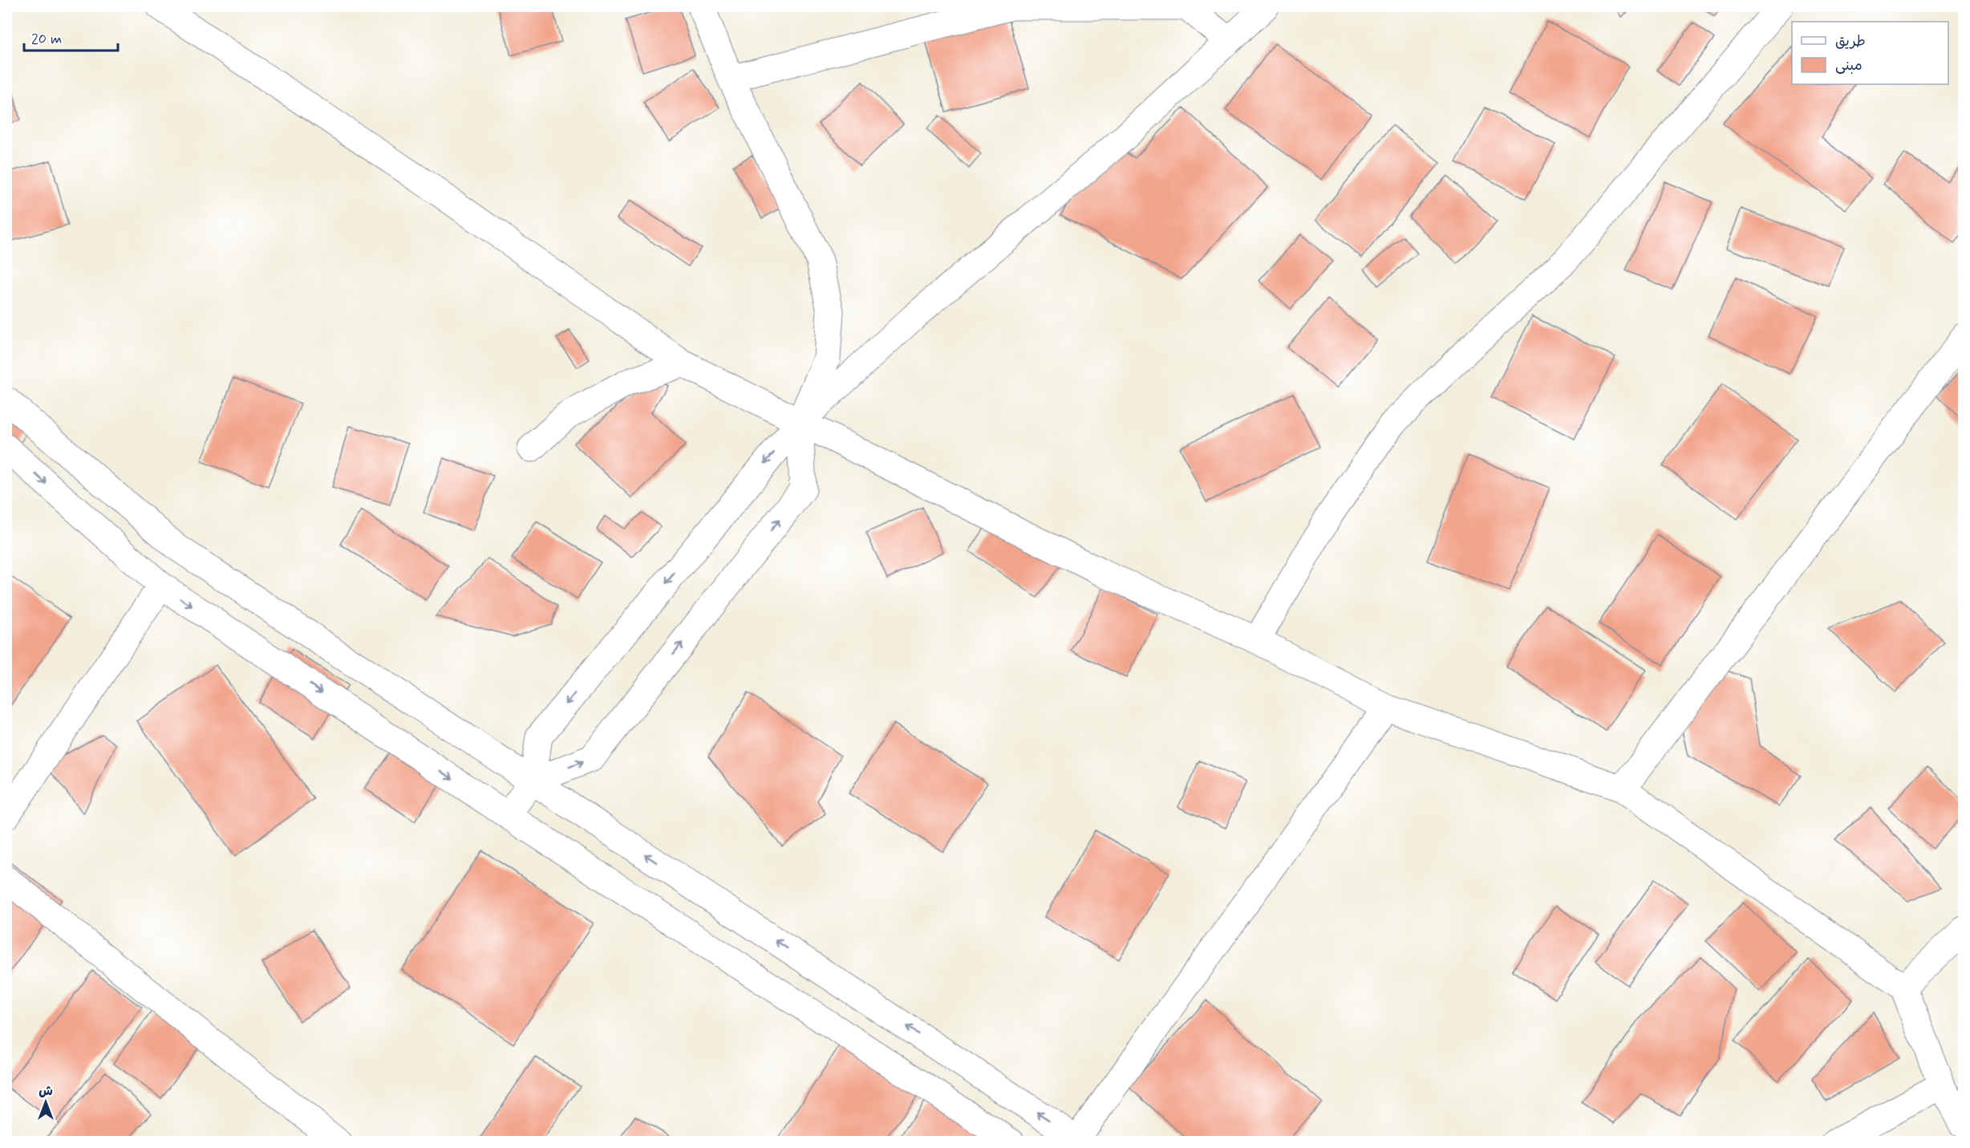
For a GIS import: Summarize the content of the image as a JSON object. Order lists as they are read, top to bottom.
{
  "legend": ["طريق", "مبنى"],
  "scale_bar": "20 m",
  "north": "top"
}
